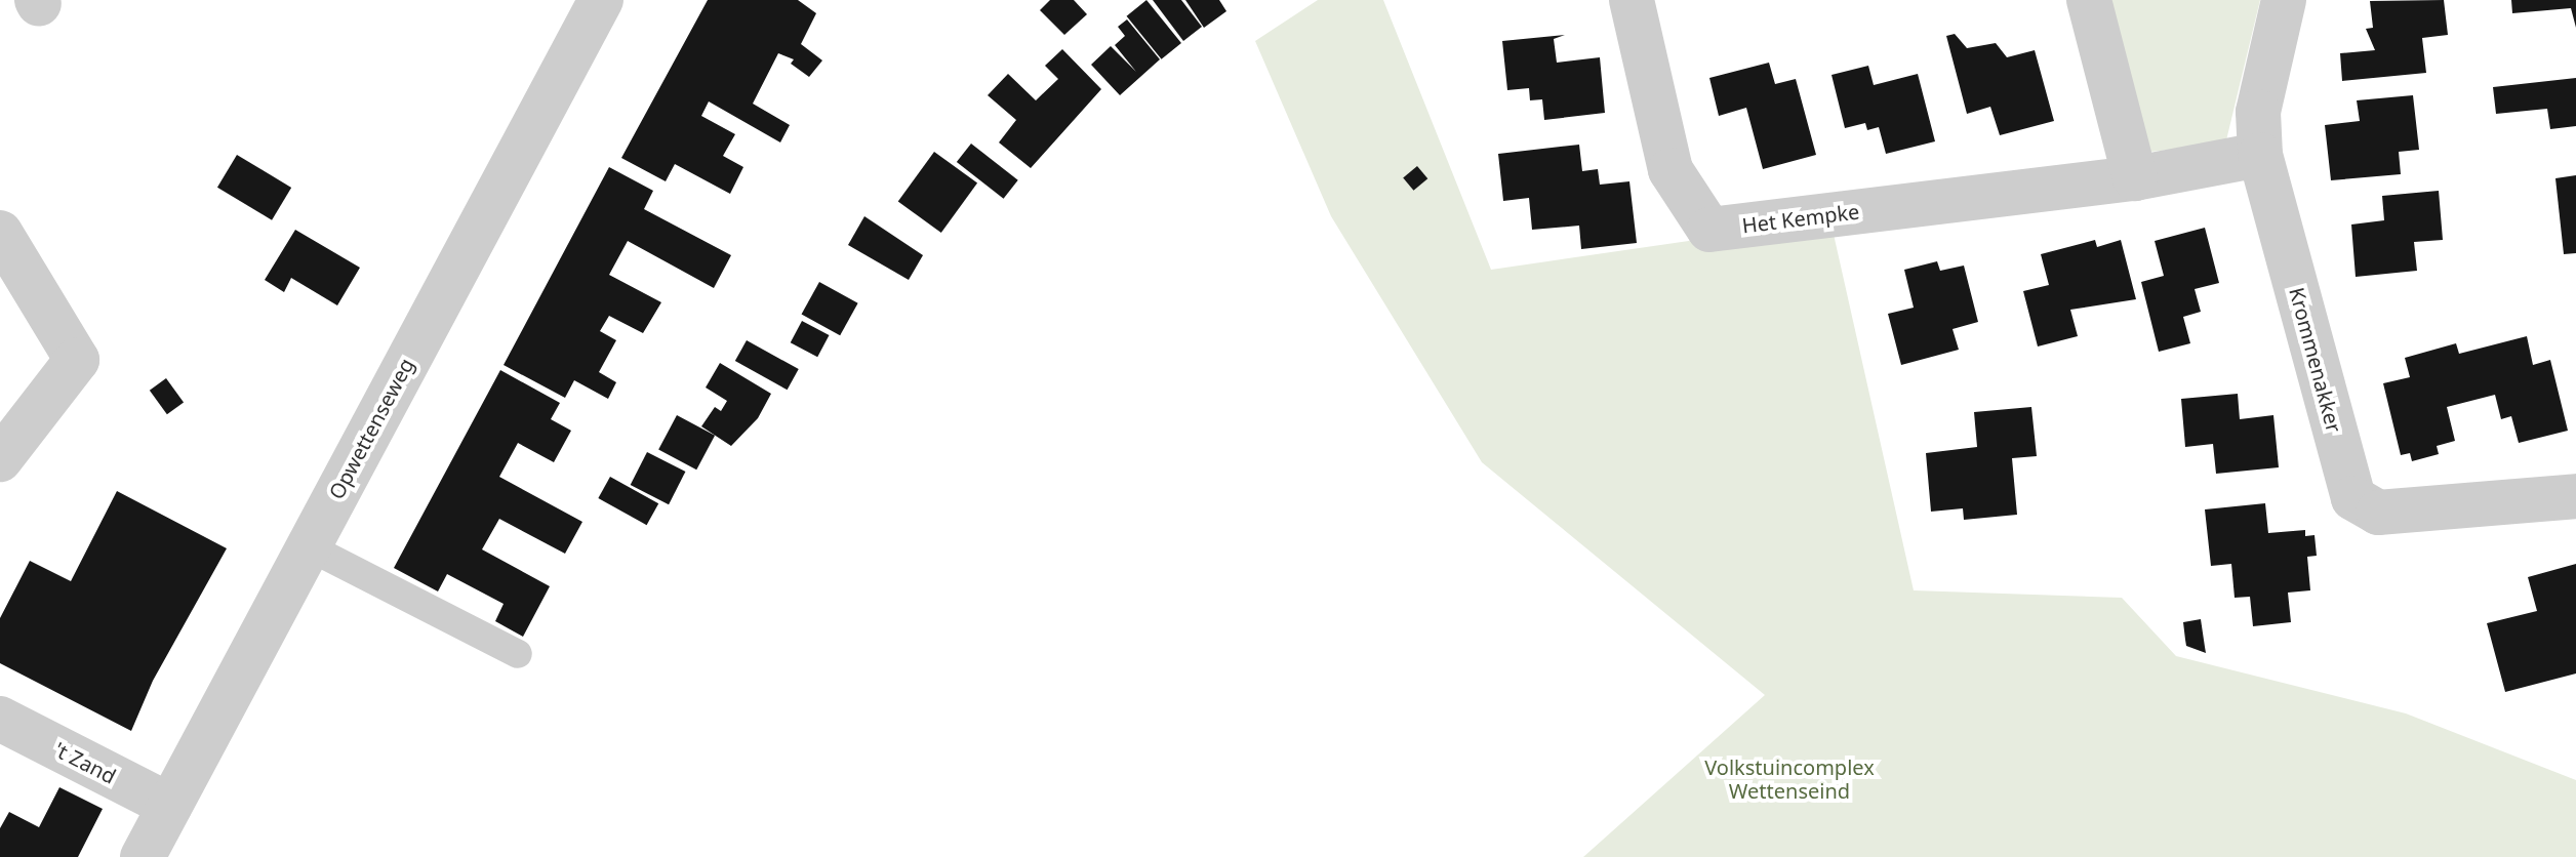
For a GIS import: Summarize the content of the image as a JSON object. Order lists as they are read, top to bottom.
{
  "streets": {
    "street": [
      "Het Kempke",
      "Krommenakker",
      "Opwettenseweg",
      "'t Zand"
    ]
  },
  "crossings": [
    ["Het Kempke", "Krommenakker"],
    ["Opwettenseweg", "'t Zand"]
  ],
  "parks": ["Volkstuincomplex Wettenseind"]
}
